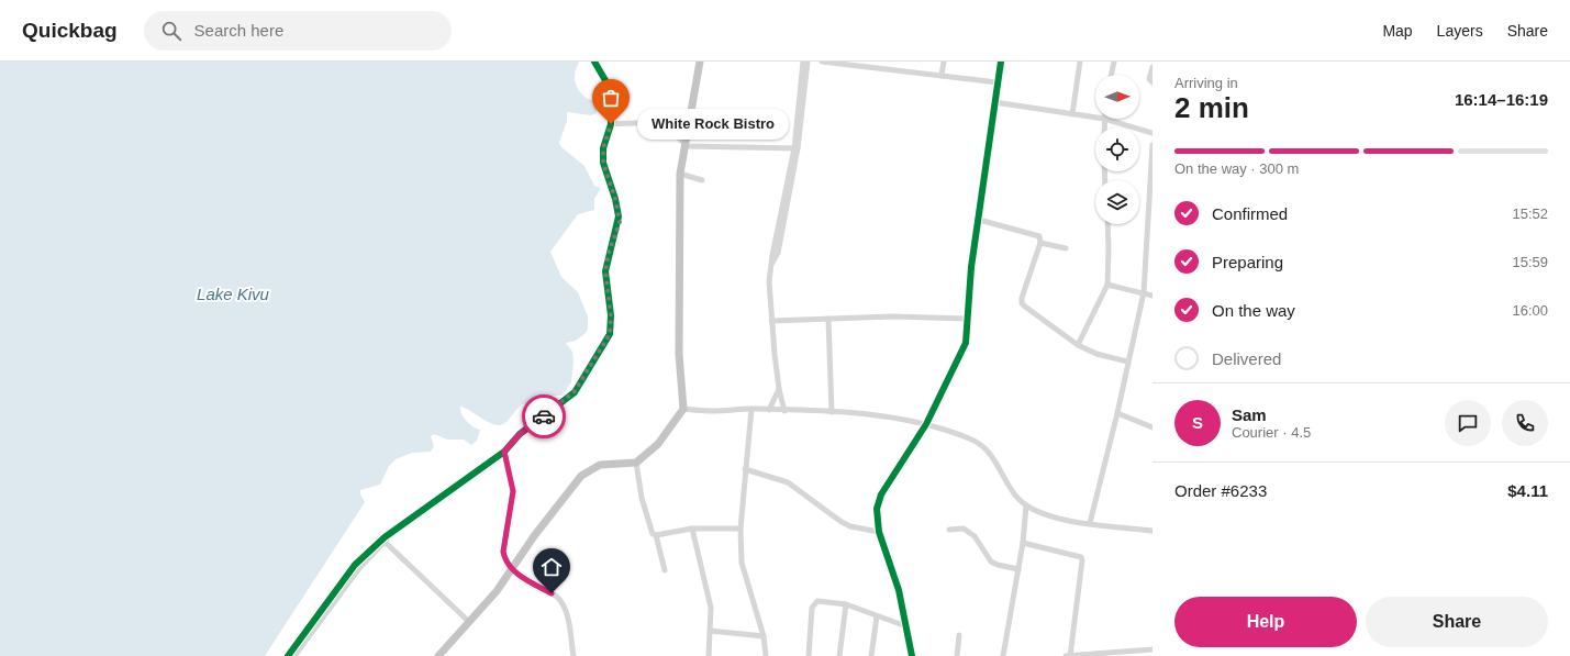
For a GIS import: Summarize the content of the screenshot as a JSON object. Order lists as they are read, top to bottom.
{
  "water": ["Lake Kivu"],
  "places": ["White Rock Bistro"],
  "north": "right",
  "page": {
    "header": "Quickbag",
    "search": "Search here",
    "nav": ["Map", "Layers", "Share"],
    "heading": ["2 min", "Arriving in", "16:14–16:19"],
    "panel": [
      "Sam",
      "Courier · 4.5",
      "Order #6233",
      "$4.11"
    ],
    "bubble": "White Rock Bistro",
    "bar": "On the way · 300 m",
    "list": [
      ["Confirmed", "15:52"],
      ["Preparing", "15:59"],
      ["On the way", "16:00"],
      "Delivered"
    ],
    "round": "S",
    "buttons": ["Help", "Share"]
  }
}
